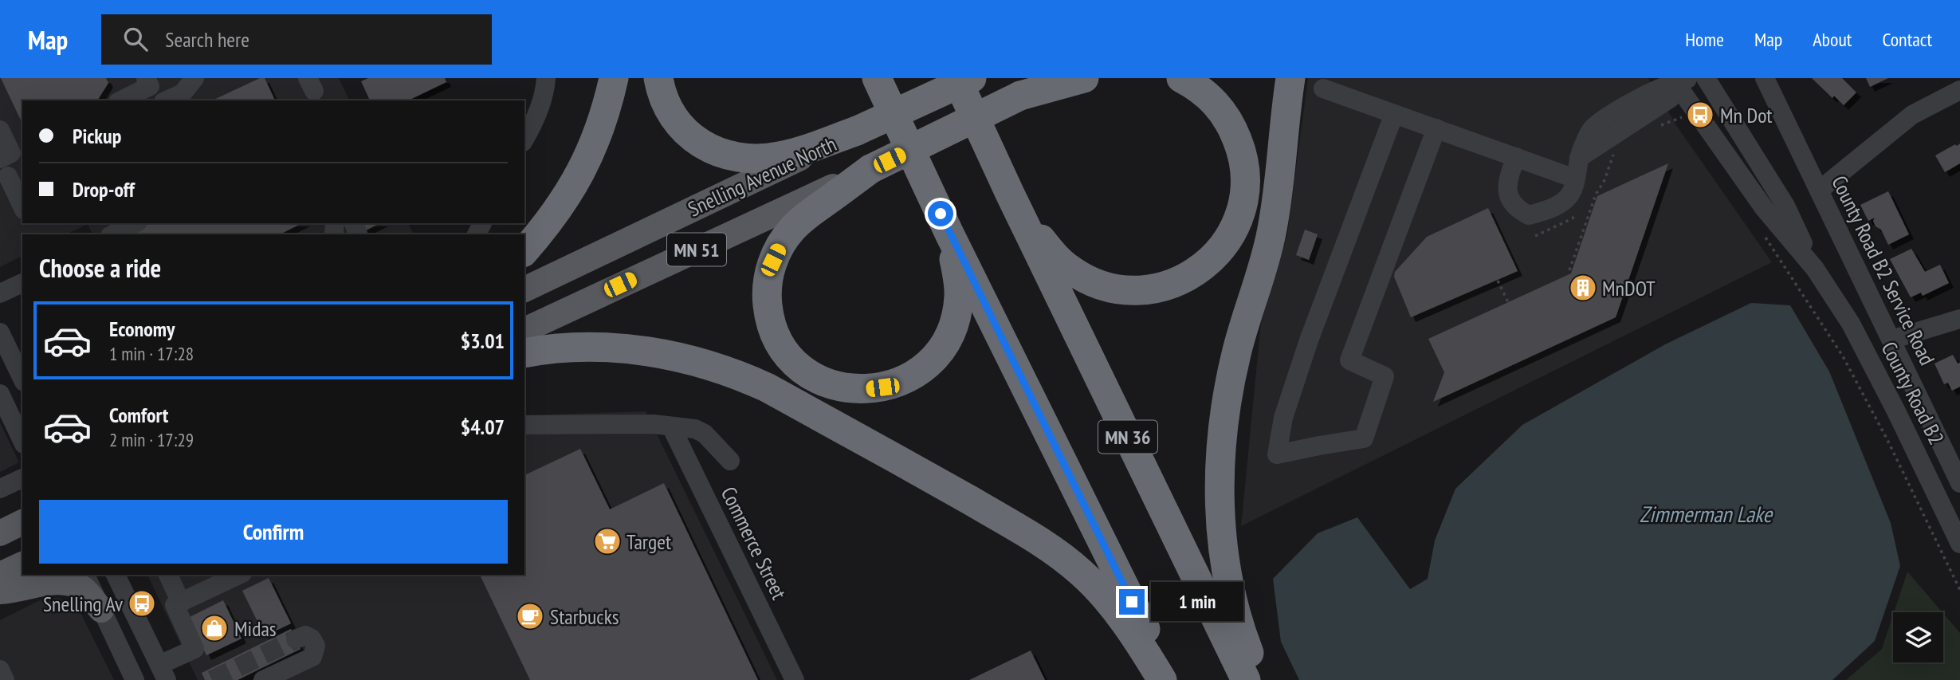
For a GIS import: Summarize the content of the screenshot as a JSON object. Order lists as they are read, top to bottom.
{
  "streets": {
    "highway": ["Snelling Avenue North", "MN 51", "MN 36"],
    "street": ["County Road B2 Service Road", "County Road B2", "Commerce Street"]
  },
  "water": ["Zimmerman Lake"],
  "places": {
    "bus stop": ["Mn Dot", "Snelling Av"],
    "building": ["MnDOT"],
    "supermarket": ["Target"],
    "cafe": ["Starbucks"],
    "shop": ["Midas"]
  },
  "page": {
    "header": "Map",
    "search": "Search here",
    "nav": [
      "Home",
      "Map",
      "About",
      "Contact"
    ],
    "banner": ["Pickup", "Drop-off"],
    "heading": "Choose a ride",
    "list": [
      {
        "name": "Economy",
        "note": "1 min · 17:28",
        "value": "$3.01"
      },
      {
        "name": "Comfort",
        "note": "2 min · 17:29",
        "value": "$4.07"
      }
    ],
    "buttons": "Confirm",
    "bubble": "1 min"
  }
}
